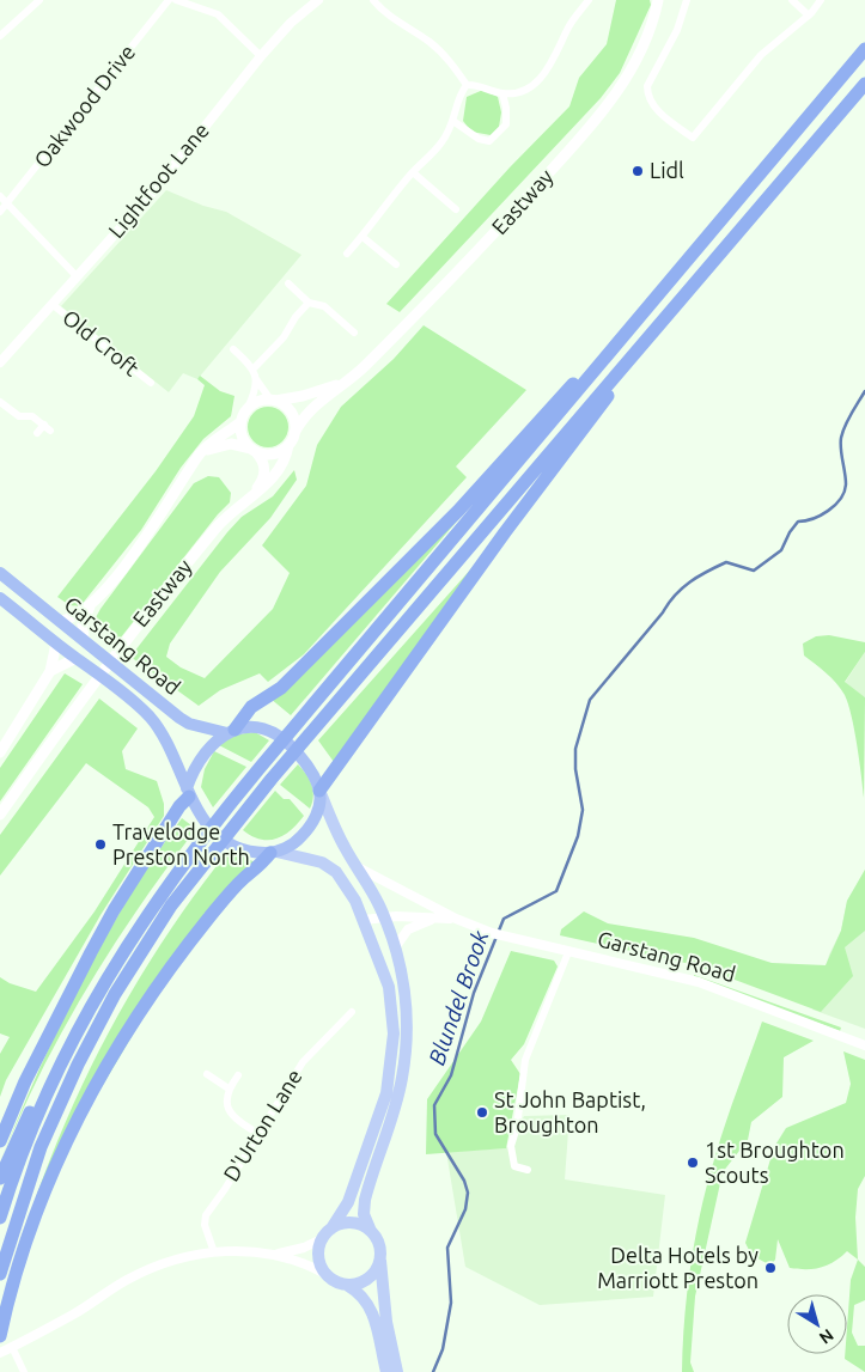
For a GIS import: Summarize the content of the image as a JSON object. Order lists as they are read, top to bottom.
{
  "streets": {
    "highway": ["Garstang Road"],
    "main road": ["Eastway"],
    "street": [
      "Oakwood Drive",
      "Lightfoot Lane",
      "Old Croft",
      "D'Urton Lane"
    ]
  },
  "crossings": [
    ["Lightfoot Lane", "Old Croft"]
  ],
  "water": ["Blundel Brook"],
  "places": [
    "Lidl",
    "Travelodge Preston North",
    "St John Baptist, Broughton",
    "1st Broughton Scouts",
    "Delta Hotels by Marriott Preston"
  ],
  "north": "bottom right"
}
